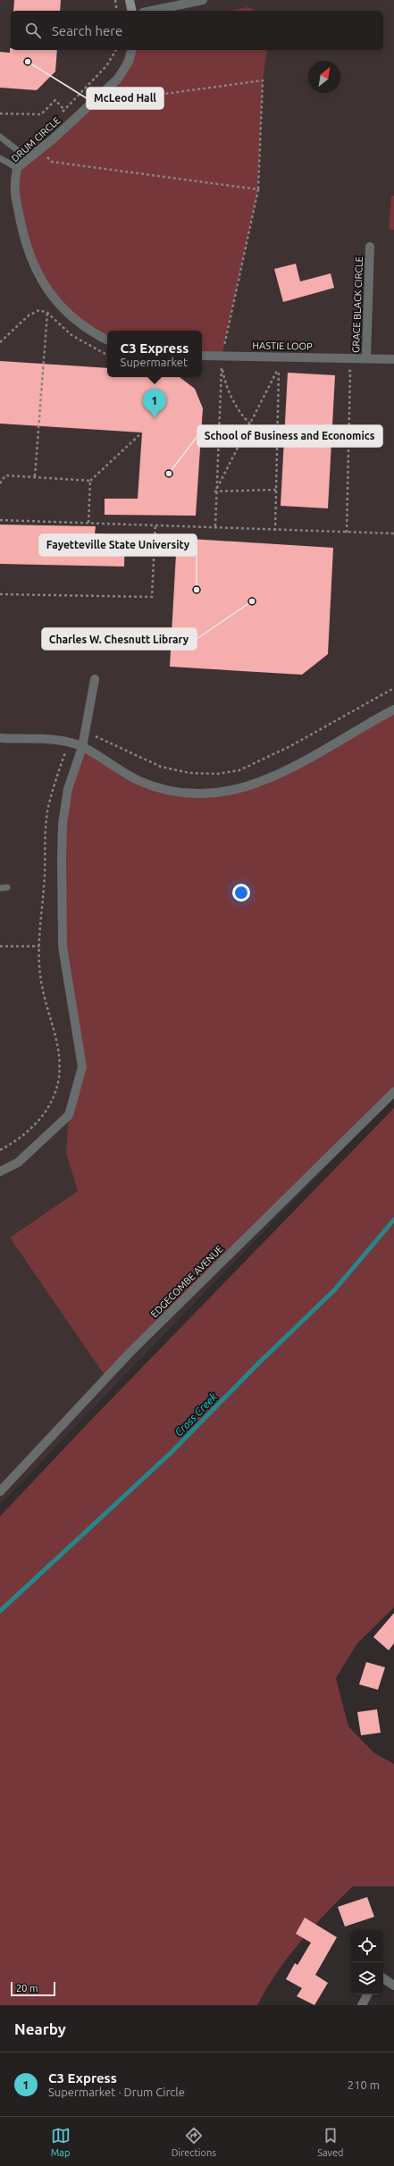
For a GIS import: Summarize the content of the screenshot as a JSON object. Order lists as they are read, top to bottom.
{
  "streets": {
    "street": [
      "DRUM CIRCLE",
      "GRACE BLACK CIRCLE",
      "HASTIE LOOP",
      "EDGECOMBE AVENUE"
    ]
  },
  "crossings": [
    ["GRACE BLACK CIRCLE", "HASTIE LOOP"]
  ],
  "water": ["Cross Creek"],
  "places": [
    "McLeod Hall",
    "School of Business and Economics",
    "Fayetteville State University",
    "Charles W. Chesnutt Library"
  ],
  "scale_bar": "20 m",
  "north": "top right",
  "page": {
    "search": "Search here",
    "popup": ["C3 Express", "Supermarket"],
    "pins": "1",
    "scale": "20 m",
    "heading": "Nearby",
    "list": [
      {
        "mark": "1",
        "name": "C3 Express",
        "note": "Supermarket · Drum Circle",
        "value": "210 m"
      }
    ],
    "nav": ["Map", "Directions", "Saved"]
  }
}
